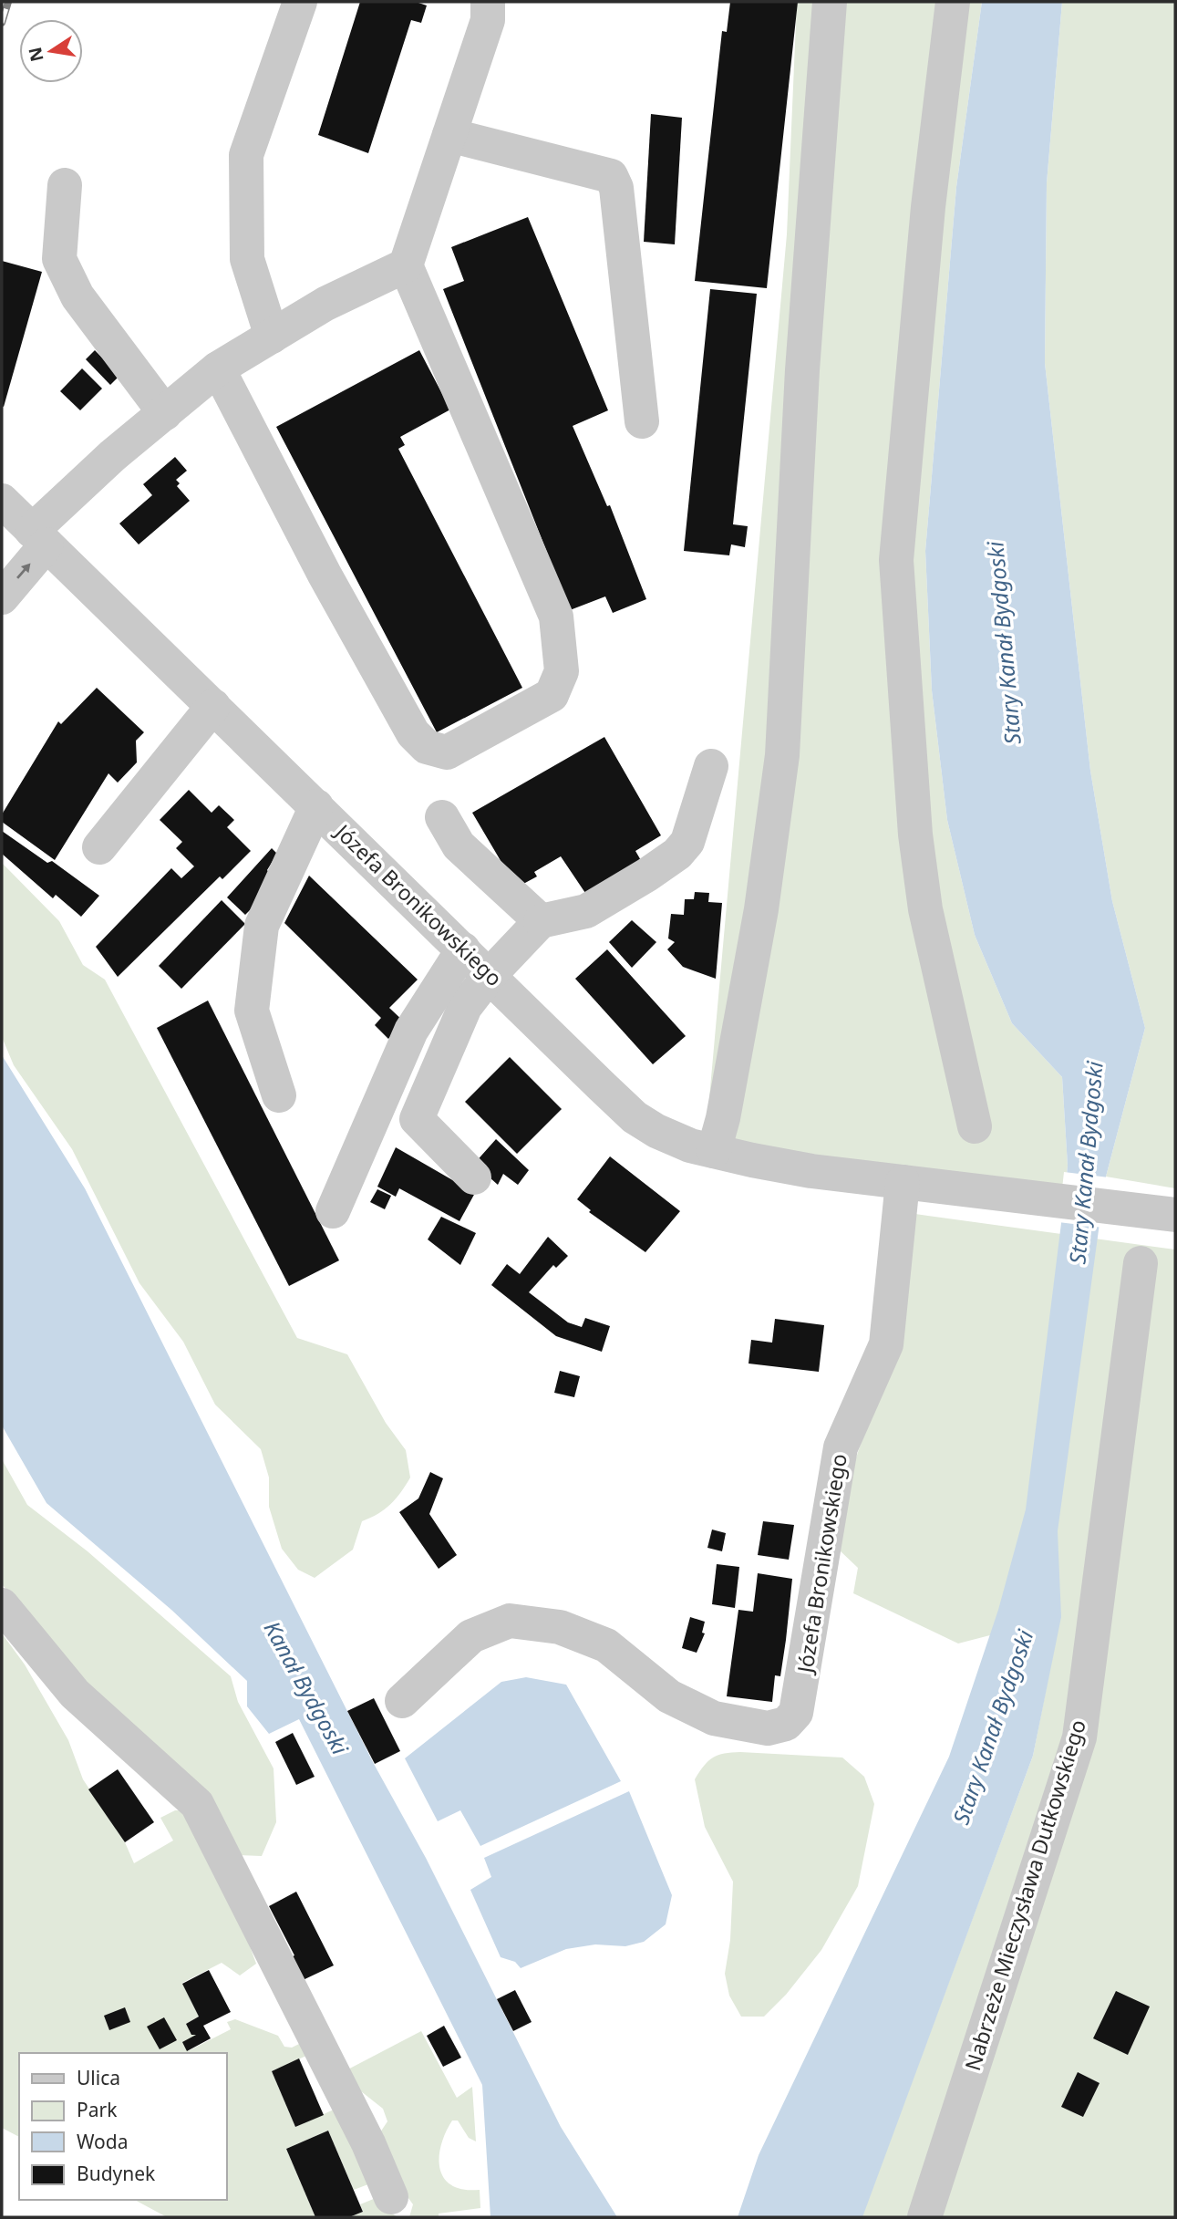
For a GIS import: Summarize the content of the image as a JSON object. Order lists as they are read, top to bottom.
{
  "streets": {
    "street": ["Józefa Bronikowskiego", "Nabrzeże Mieczysława Dutkowskiego"]
  },
  "water": ["Stary Kanał Bydgoski", "Kanał Bydgoski"],
  "legend": [
    "Ulica",
    "Park",
    "Woda",
    "Budynek"
  ],
  "north": "left"
}
